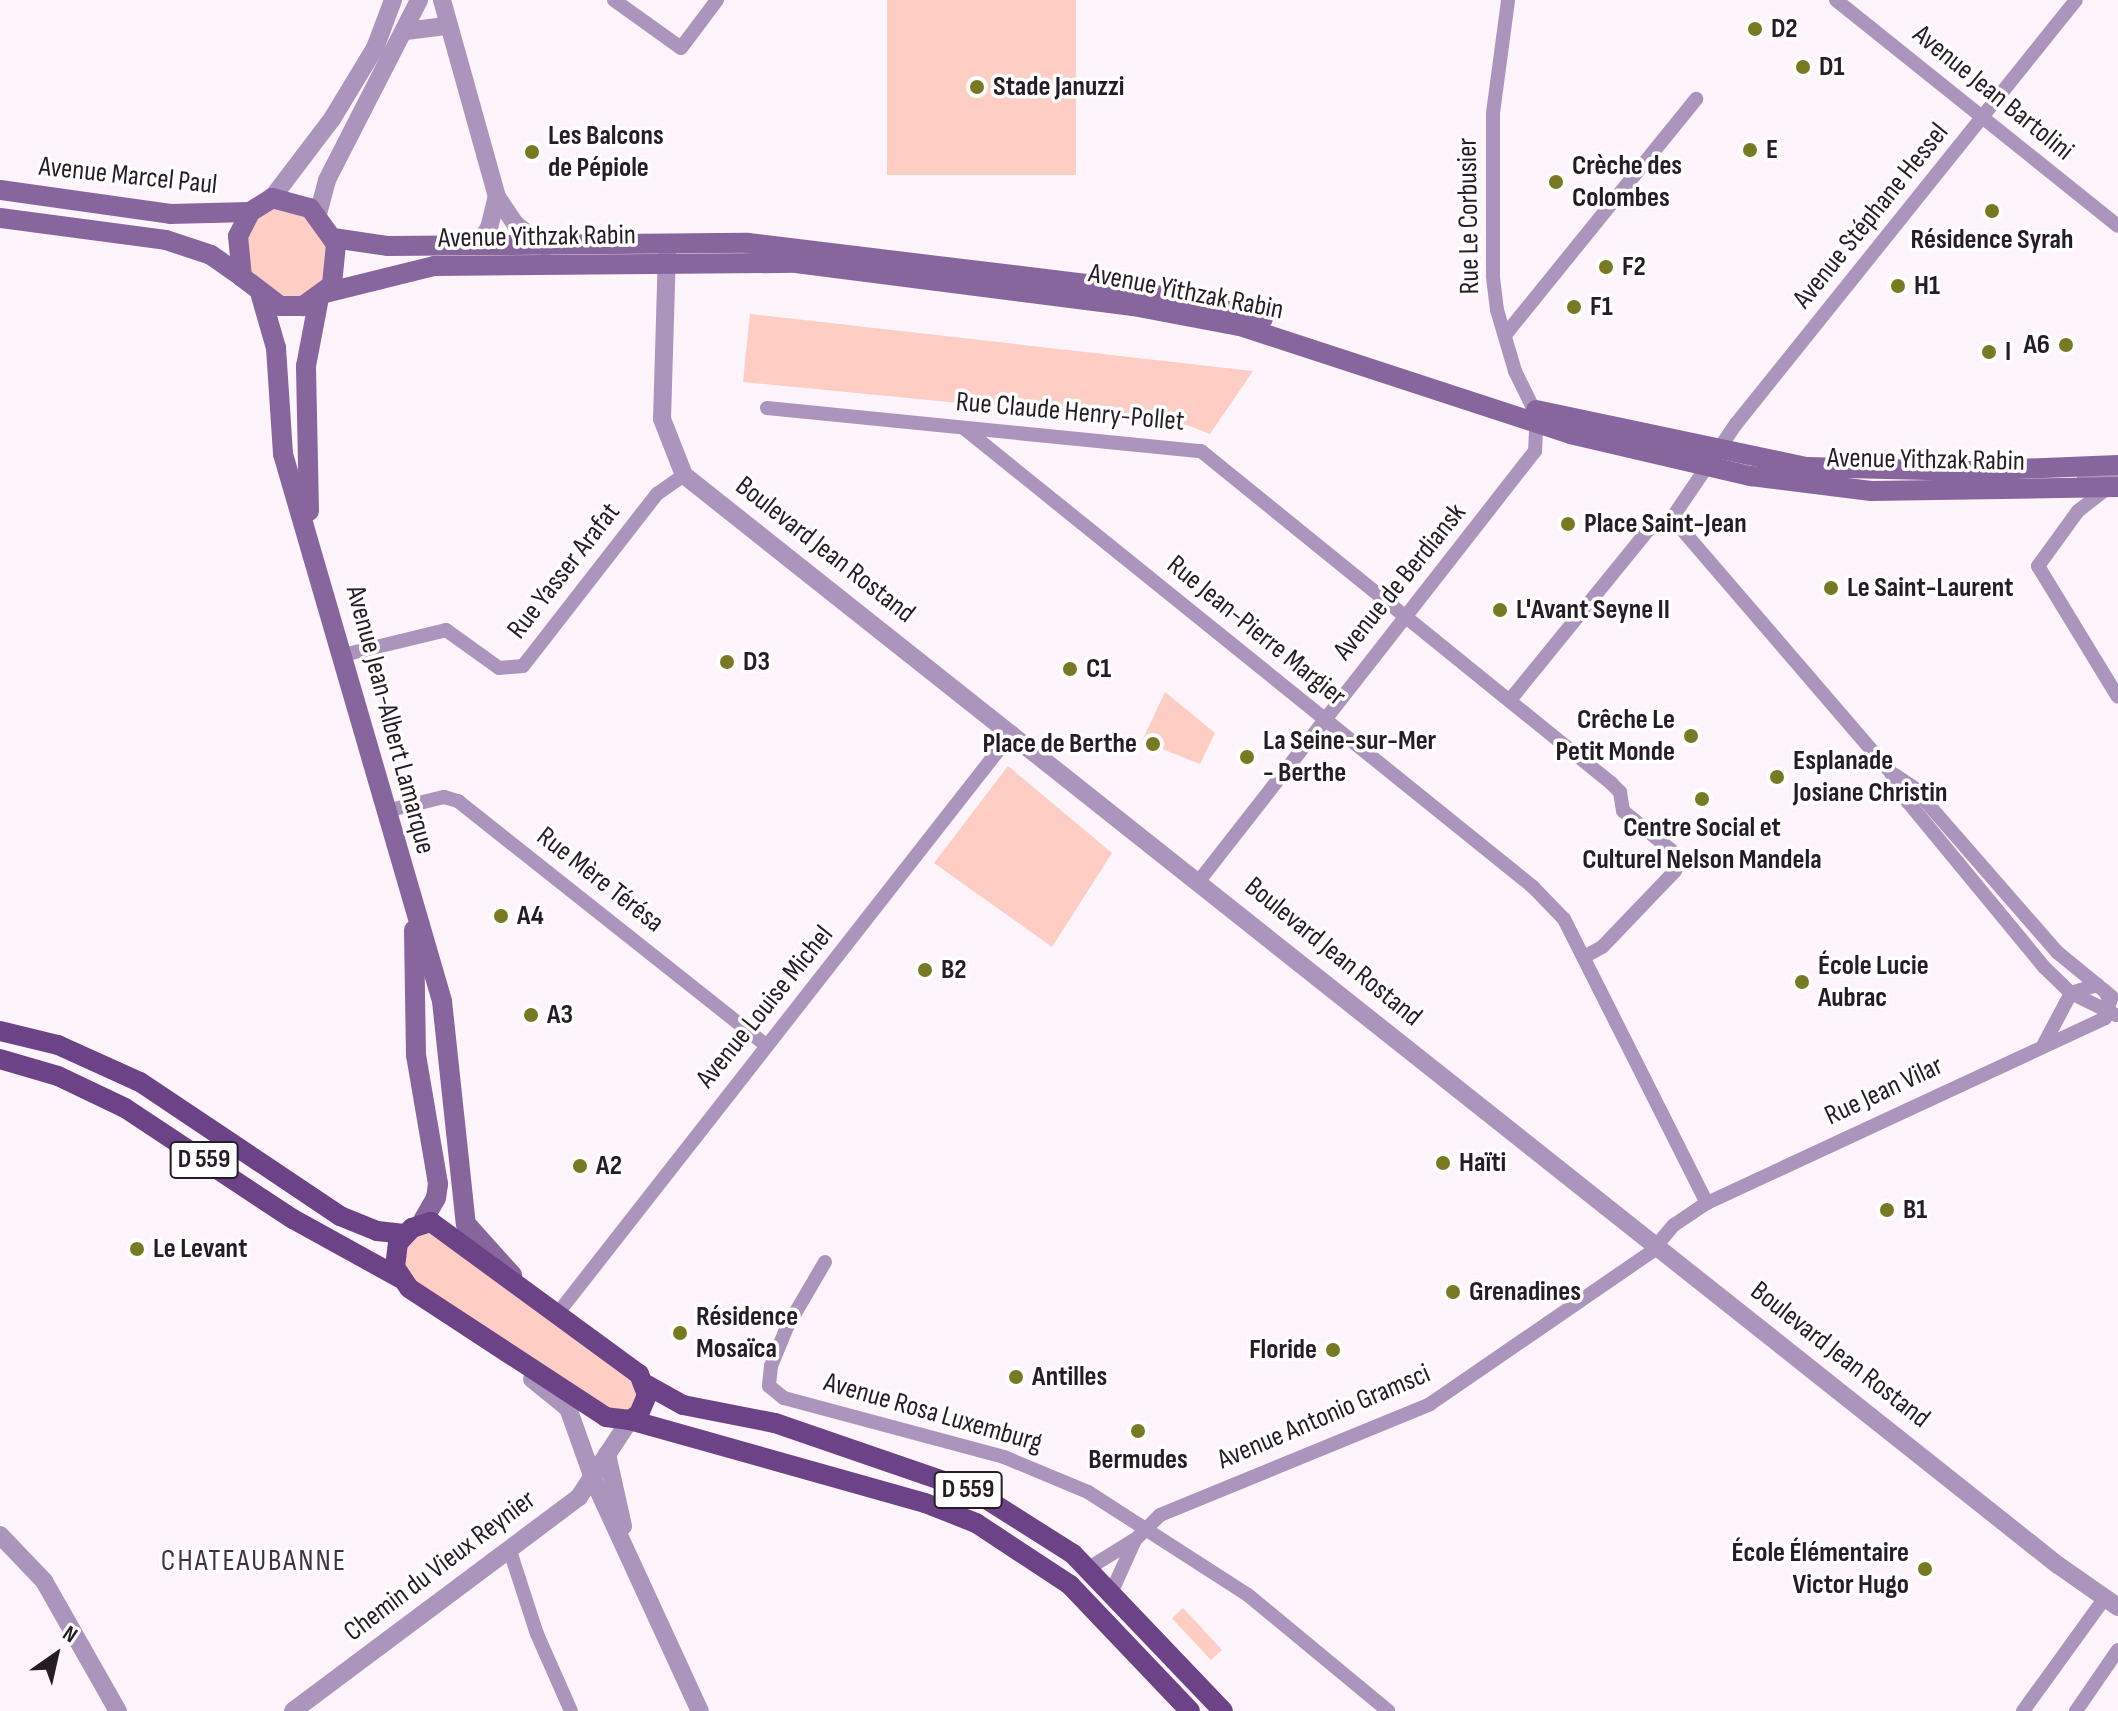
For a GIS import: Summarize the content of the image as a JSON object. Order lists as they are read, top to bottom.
{
  "streets": {
    "main road": [
      "Avenue Marcel Paul",
      "Avenue Yithzak Rabin",
      "Avenue Jean-Albert Lamarque",
      "D 559"
    ],
    "street": [
      "Avenue Jean Bartolini",
      "Rue Le Corbusier",
      "Avenue Stéphane Hessel",
      "Rue Claude Henry-Pollet",
      "Boulevard Jean Rostand",
      "Rue Yasser Arafat",
      "Avenue de Berdiansk",
      "Rue Jean-Pierre Margier",
      "Rue Mère Térésa",
      "Avenue Louise Michel",
      "Rue Jean Vilar",
      "Avenue Rosa Luxemburg",
      "Avenue Antonio Gramsci",
      "Chemin du Vieux Reynier"
    ]
  },
  "crossings": [
    ["Avenue Jean Bartolini", "Avenue Stéphane Hessel"],
    ["Avenue Marcel Paul", "Avenue Yithzak Rabin"],
    ["Avenue Marcel Paul", "Avenue Jean-Albert Lamarque"],
    ["Rue Le Corbusier", "Avenue Yithzak Rabin"],
    ["Rue Le Corbusier", "Avenue de Berdiansk"],
    ["Avenue Stéphane Hessel", "Avenue Yithzak Rabin"],
    ["Avenue Yithzak Rabin", "Avenue de Berdiansk"],
    ["Avenue Yithzak Rabin", "Avenue Jean-Albert Lamarque"],
    ["Rue Claude Henry-Pollet", "Avenue de Berdiansk"],
    ["Rue Claude Henry-Pollet", "Rue Jean-Pierre Margier"],
    ["Boulevard Jean Rostand", "Rue Yasser Arafat"],
    ["Boulevard Jean Rostand", "Avenue de Berdiansk"],
    ["Boulevard Jean Rostand", "Avenue Louise Michel"],
    ["Boulevard Jean Rostand", "Avenue Antonio Gramsci"],
    ["Rue Yasser Arafat", "Avenue Jean-Albert Lamarque"],
    ["Avenue de Berdiansk", "Rue Jean-Pierre Margier"],
    ["Rue Jean-Pierre Margier", "Rue Jean Vilar"],
    ["Avenue Jean-Albert Lamarque", "Rue Mère Térésa"],
    ["Avenue Jean-Albert Lamarque", "D 559"],
    ["Rue Mère Térésa", "Avenue Louise Michel"],
    ["Rue Jean Vilar", "Avenue Antonio Gramsci"],
    ["D 559", "Avenue Antonio Gramsci"],
    ["D 559", "Chemin du Vieux Reynier"],
    ["Avenue Rosa Luxemburg", "Avenue Antonio Gramsci"]
  ],
  "districts": ["CHATEAUBANNE"],
  "places": [
    "D2",
    "D1",
    "Stade Januzzi",
    "E",
    "Les Balcons de Pépiole",
    "Crèche des Colombes",
    "Résidence Syrah",
    "F2",
    "H1",
    "F1",
    "A6",
    "I",
    "Place Saint-Jean",
    "Le Saint-Laurent",
    "L'Avant Seyne II",
    "D3",
    "C1",
    "Crêche Le Petit Monde",
    "Place de Berthe",
    "La Seine-sur-Mer - Berthe",
    "Esplanade Josiane Christin",
    "Centre Social et Culturel Nelson Mandela",
    "A4",
    "B2",
    "École Lucie Aubrac",
    "A3",
    "Haïti",
    "A2",
    "B1",
    "Le Levant",
    "Grenadines",
    "Résidence Mosaïca",
    "Floride",
    "Antilles",
    "Bermudes",
    "École Élémentaire Victor Hugo"
  ],
  "north": "top right"
}
